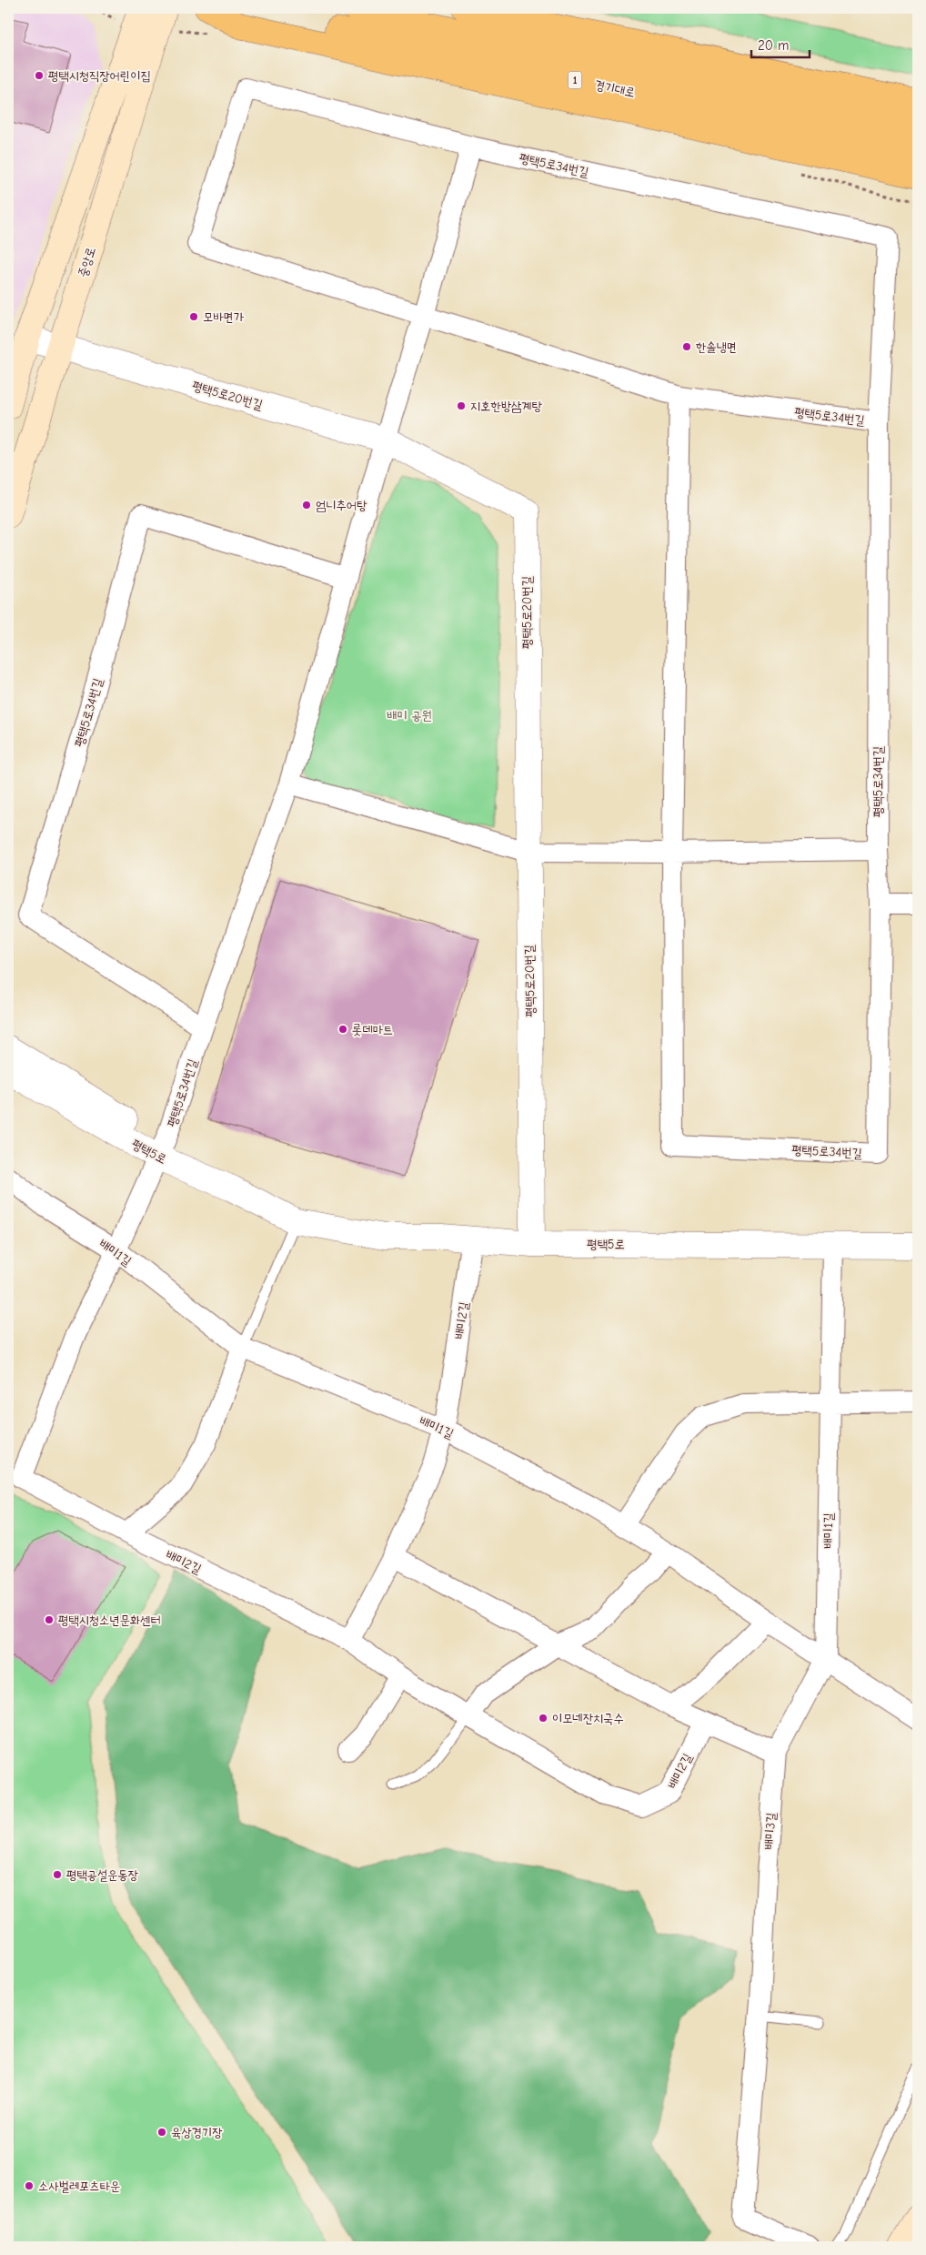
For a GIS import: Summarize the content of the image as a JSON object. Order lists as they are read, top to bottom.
{
  "streets": {
    "main road": ["1", "경기대로", "중앙로"],
    "street": [
      "평택5로34번길",
      "평택5로20번길",
      "평택5로",
      "배미1길",
      "배미2길",
      "배미3길"
    ]
  },
  "crossings": [
    ["평택5로34번길", "평택5로20번길"],
    ["평택5로34번길", "평택5로"],
    ["평택5로34번길", "배미1길"],
    ["평택5로34번길", "배미2길"],
    ["중앙로", "평택5로20번길"],
    ["평택5로20번길", "평택5로"],
    ["평택5로", "배미1길"],
    ["평택5로", "배미2길"],
    ["배미1길", "배미2길"],
    ["배미1길", "배미3길"]
  ],
  "parks": ["배미 공원"],
  "places": [
    "평택시청직장어린이집",
    "모바면가",
    "한솔냉면",
    "지호한방삼계탕",
    "엄니추어탕",
    "롯데마트",
    "평택시청소년문화센터",
    "이모네잔치국수",
    "평택공설운동장",
    "육상경기장",
    "소사벌레포츠타운"
  ],
  "scale_bar": "20 m"
}
